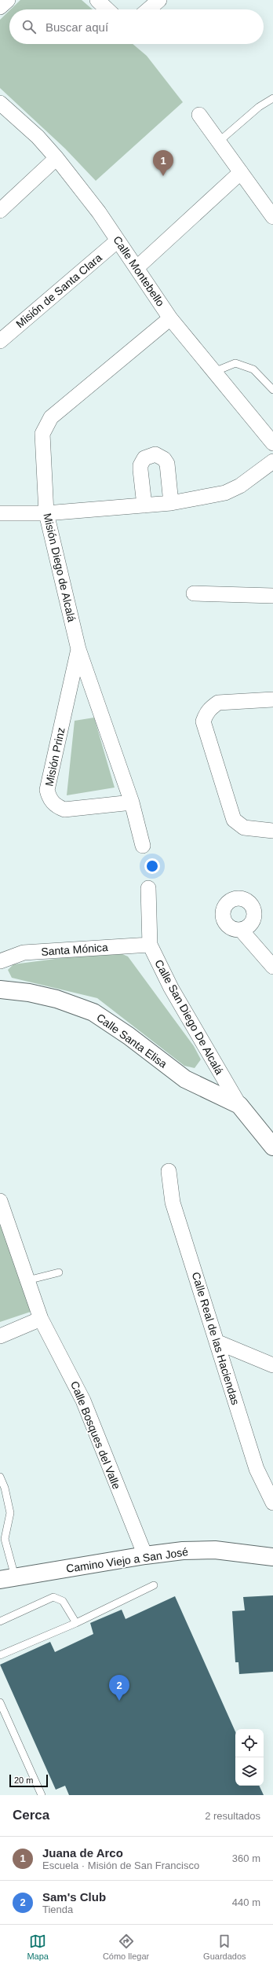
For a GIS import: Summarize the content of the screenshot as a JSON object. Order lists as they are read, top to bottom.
{
  "streets": {
    "street": [
      "Calle Montebello",
      "Misión de Santa Clara",
      "Misión Diego de Alcalá",
      "Misión Prinz",
      "Santa Mónica",
      "Calle San Diego De Alcalá",
      "Calle Santa Elisa",
      "Calle Real de las Haciendas",
      "Calle Bosques del Valle",
      "Camino Viejo a San José"
    ]
  },
  "crossings": [
    ["Calle Montebello", "Misión de Santa Clara"],
    ["Calle Montebello", "Misión Diego de Alcalá"],
    ["Misión Diego de Alcalá", "Misión Prinz"],
    ["Santa Mónica", "Calle San Diego De Alcalá"],
    ["Calle San Diego De Alcalá", "Calle Santa Elisa"],
    ["Calle Bosques del Valle", "Camino Viejo a San José"]
  ],
  "scale_bar": "20 m",
  "page": {
    "search": "Buscar aquí",
    "pins": ["1", "2"],
    "scale": "20 m",
    "heading": ["Cerca", "2 resultados"],
    "list": [
      {
        "mark": "1",
        "name": "Juana de Arco",
        "note": "Escuela · Misión de San Francisco",
        "value": "360 m"
      },
      {
        "mark": "2",
        "name": "Sam's Club",
        "note": "Tienda",
        "value": "440 m"
      }
    ],
    "nav": ["Mapa", "Cómo llegar", "Guardados"]
  }
}
